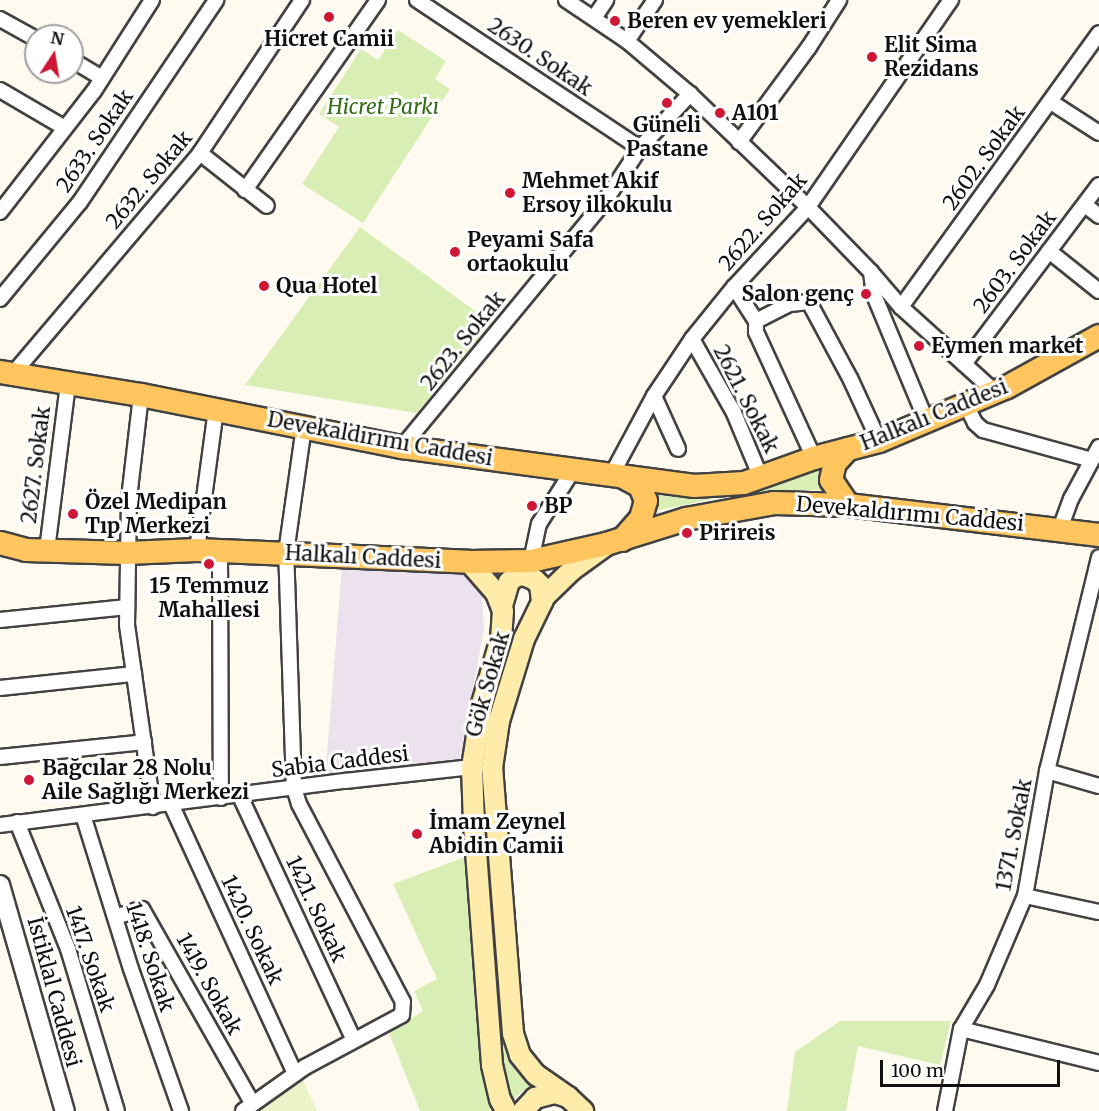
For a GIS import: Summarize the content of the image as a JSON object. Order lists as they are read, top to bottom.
{
  "streets": {
    "main road": ["Halkalı Caddesi", "Devekaldırımı Caddesi", "Gök Sokak"],
    "street": [
      "2630. Sokak",
      "2633. Sokak",
      "2602. Sokak",
      "2632. Sokak",
      "2622. Sokak",
      "2603. Sokak",
      "2623. Sokak",
      "2621. Sokak",
      "2627. Sokak",
      "Sabia Caddesi",
      "1371. Sokak",
      "1421. Sokak",
      "1420. Sokak",
      "1418. Sokak",
      "1417. Sokak",
      "1419. Sokak",
      "İstiklal Caddesi"
    ]
  },
  "crossings": [
    ["2630. Sokak", "2623. Sokak"],
    ["2632. Sokak", "Devekaldırımı Caddesi"],
    ["2622. Sokak", "2621. Sokak"],
    ["2622. Sokak", "Devekaldırımı Caddesi"],
    ["2623. Sokak", "Devekaldırımı Caddesi"],
    ["2621. Sokak", "Halkalı Caddesi"],
    ["2621. Sokak", "Devekaldırımı Caddesi"],
    ["Halkalı Caddesi", "Devekaldırımı Caddesi"],
    ["Halkalı Caddesi", "2627. Sokak"],
    ["Halkalı Caddesi", "Gök Sokak"],
    ["Devekaldırımı Caddesi", "2627. Sokak"],
    ["Gök Sokak", "Sabia Caddesi"],
    ["Sabia Caddesi", "1421. Sokak"],
    ["Sabia Caddesi", "1420. Sokak"],
    ["Sabia Caddesi", "1418. Sokak"],
    ["Sabia Caddesi", "1417. Sokak"],
    ["1418. Sokak", "1419. Sokak"]
  ],
  "parks": ["Hicret Parkı"],
  "places": [
    "Hicret Camii",
    "Beren ev yemekleri",
    "Elit Sima Rezidans",
    "Güneli Pastane",
    "A101",
    "Mehmet Akif Ersoy ilkokulu",
    "Peyami Safa ortaokulu",
    "Qua Hotel",
    "Salon genç",
    "Eymen market",
    "BP",
    "Özel Medipan Tıp Merkezi",
    "Pirireis",
    "15 Temmuz Mahallesi",
    "Bağcılar 28 Nolu Aile Sağlığı Merkezi",
    "İmam Zeynel Abidin Camii"
  ],
  "scale_bar": "100 m",
  "north": "top"
}
